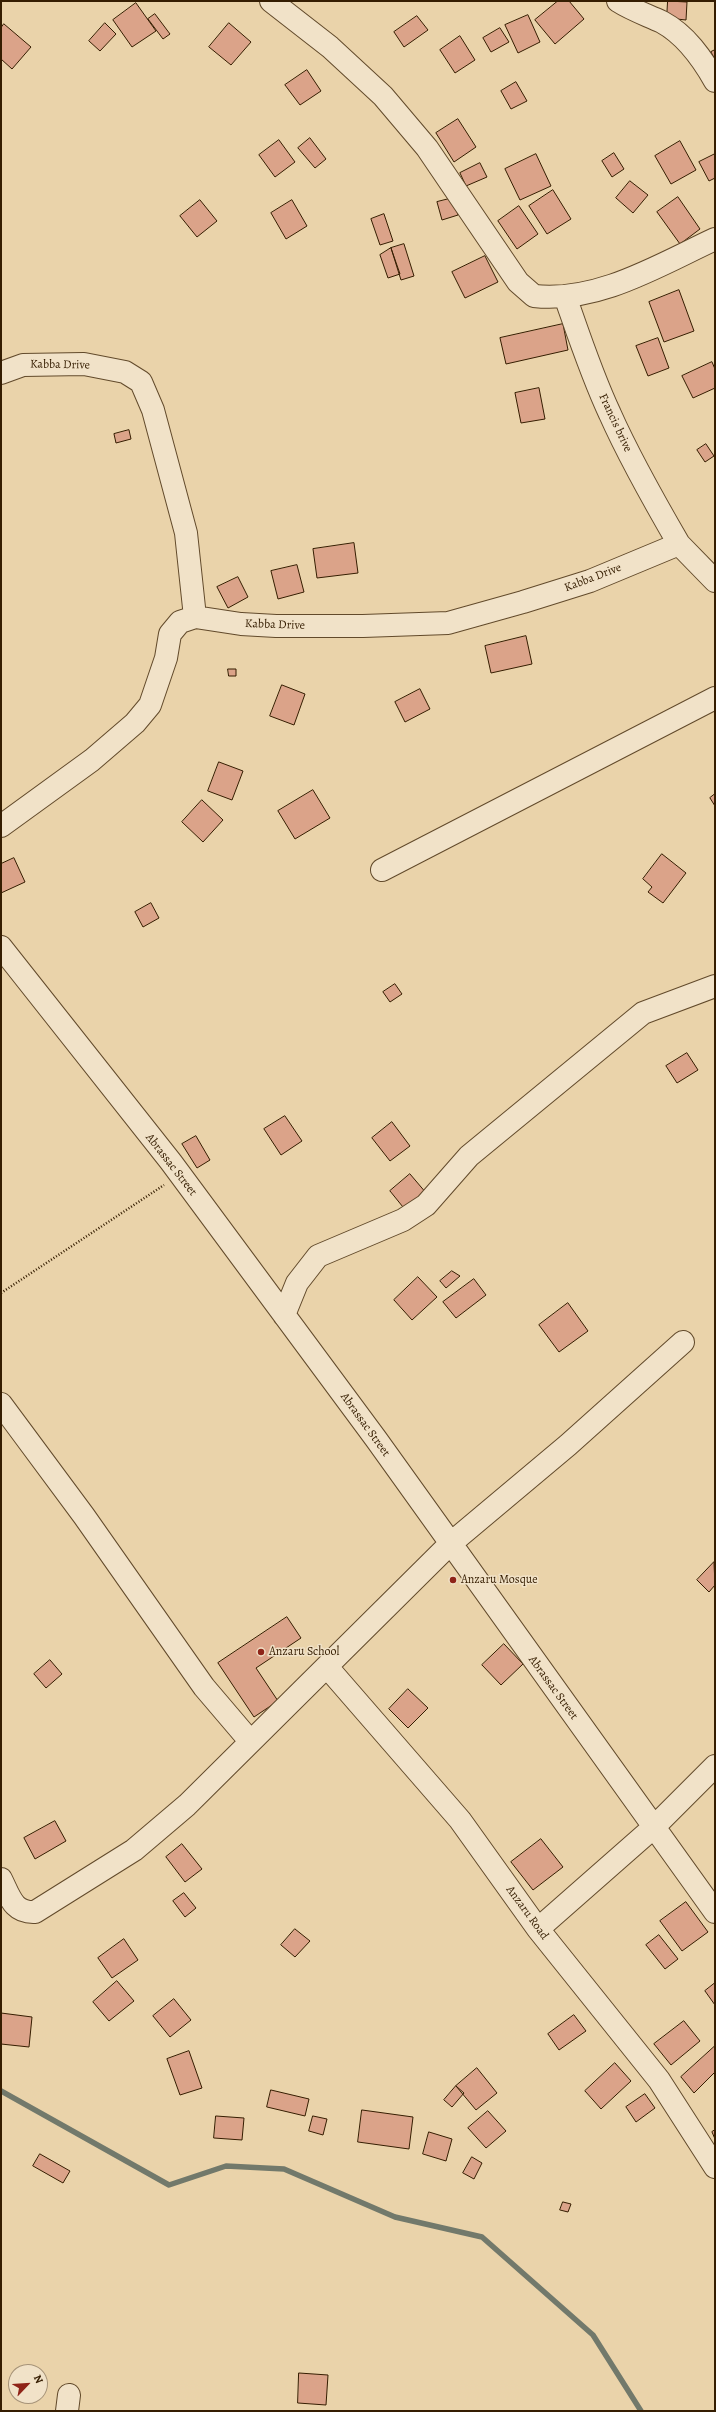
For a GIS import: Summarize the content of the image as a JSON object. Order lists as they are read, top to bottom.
{
  "streets": {
    "street": [
      "Kabba Drive",
      "Francis brive",
      "Abrassac Street",
      "Anzaru Road"
    ]
  },
  "crossings": [
    ["Kabba Drive", "Francis brive"]
  ],
  "places": ["Anzaru Mosque", "Anzaru School"],
  "north": "top right"
}
